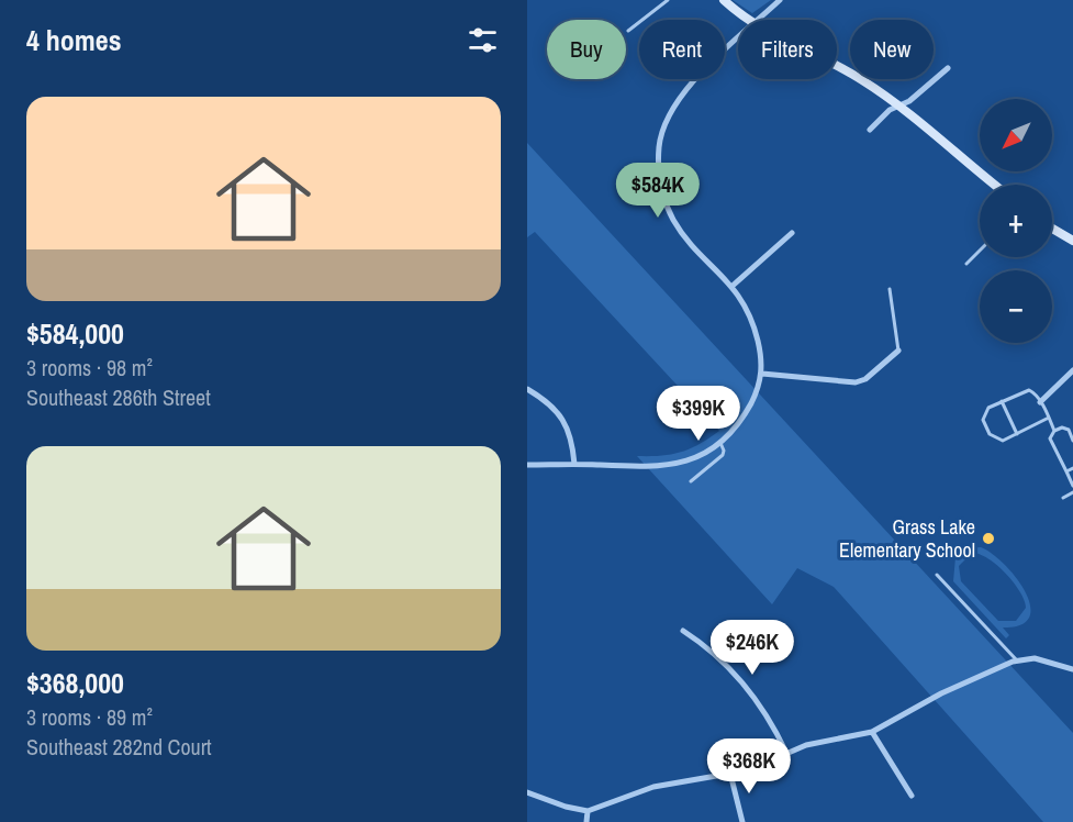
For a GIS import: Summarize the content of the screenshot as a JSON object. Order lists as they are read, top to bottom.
{
  "places": ["Grass Lake Elementary School"],
  "north": "bottom left",
  "page": {
    "heading": "4 homes",
    "chip": [
      "Buy",
      "Rent",
      "Filters",
      "New"
    ],
    "list": [
      {
        "name": "$584,000",
        "note": "3 rooms · 98 m² · Southeast 286th Street"
      },
      {
        "name": "$368,000",
        "note": "3 rooms · 89 m² · Southeast 282nd Court"
      }
    ],
    "map_buttons": ["+", "−"],
    "price": [
      "$584K",
      "$399K",
      "$246K",
      "$368K"
    ]
  }
}
